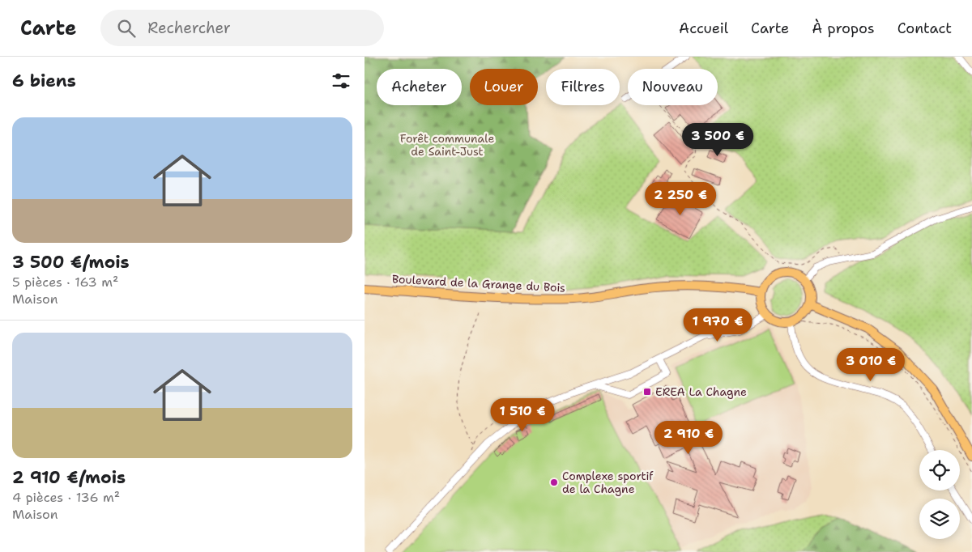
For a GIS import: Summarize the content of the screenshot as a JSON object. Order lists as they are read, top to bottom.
{
  "streets": {
    "main road": ["Boulevard de la Grange du Bois"]
  },
  "parks": ["Forêt communale de Saint-Just"],
  "places": {
    "transit": ["EREA La Chagne"],
    "other": ["Complexe sportif de la Chagne"]
  },
  "page": {
    "header": "Carte",
    "search": "Rechercher",
    "nav": [
      "Accueil",
      "Carte",
      "À propos",
      "Contact"
    ],
    "heading": "6 biens",
    "chip": [
      "Acheter",
      "Louer",
      "Filtres",
      "Nouveau"
    ],
    "list": [
      {
        "name": "3 500 €/mois",
        "note": "5 pièces · 163 m² · Maison"
      },
      {
        "name": "2 910 €/mois",
        "note": "4 pièces · 136 m² · Maison"
      }
    ],
    "price": [
      "3 500 €",
      "2 250 €",
      "1 970 €",
      "3 010 €",
      "1 510 €",
      "2 910 €"
    ]
  }
}
